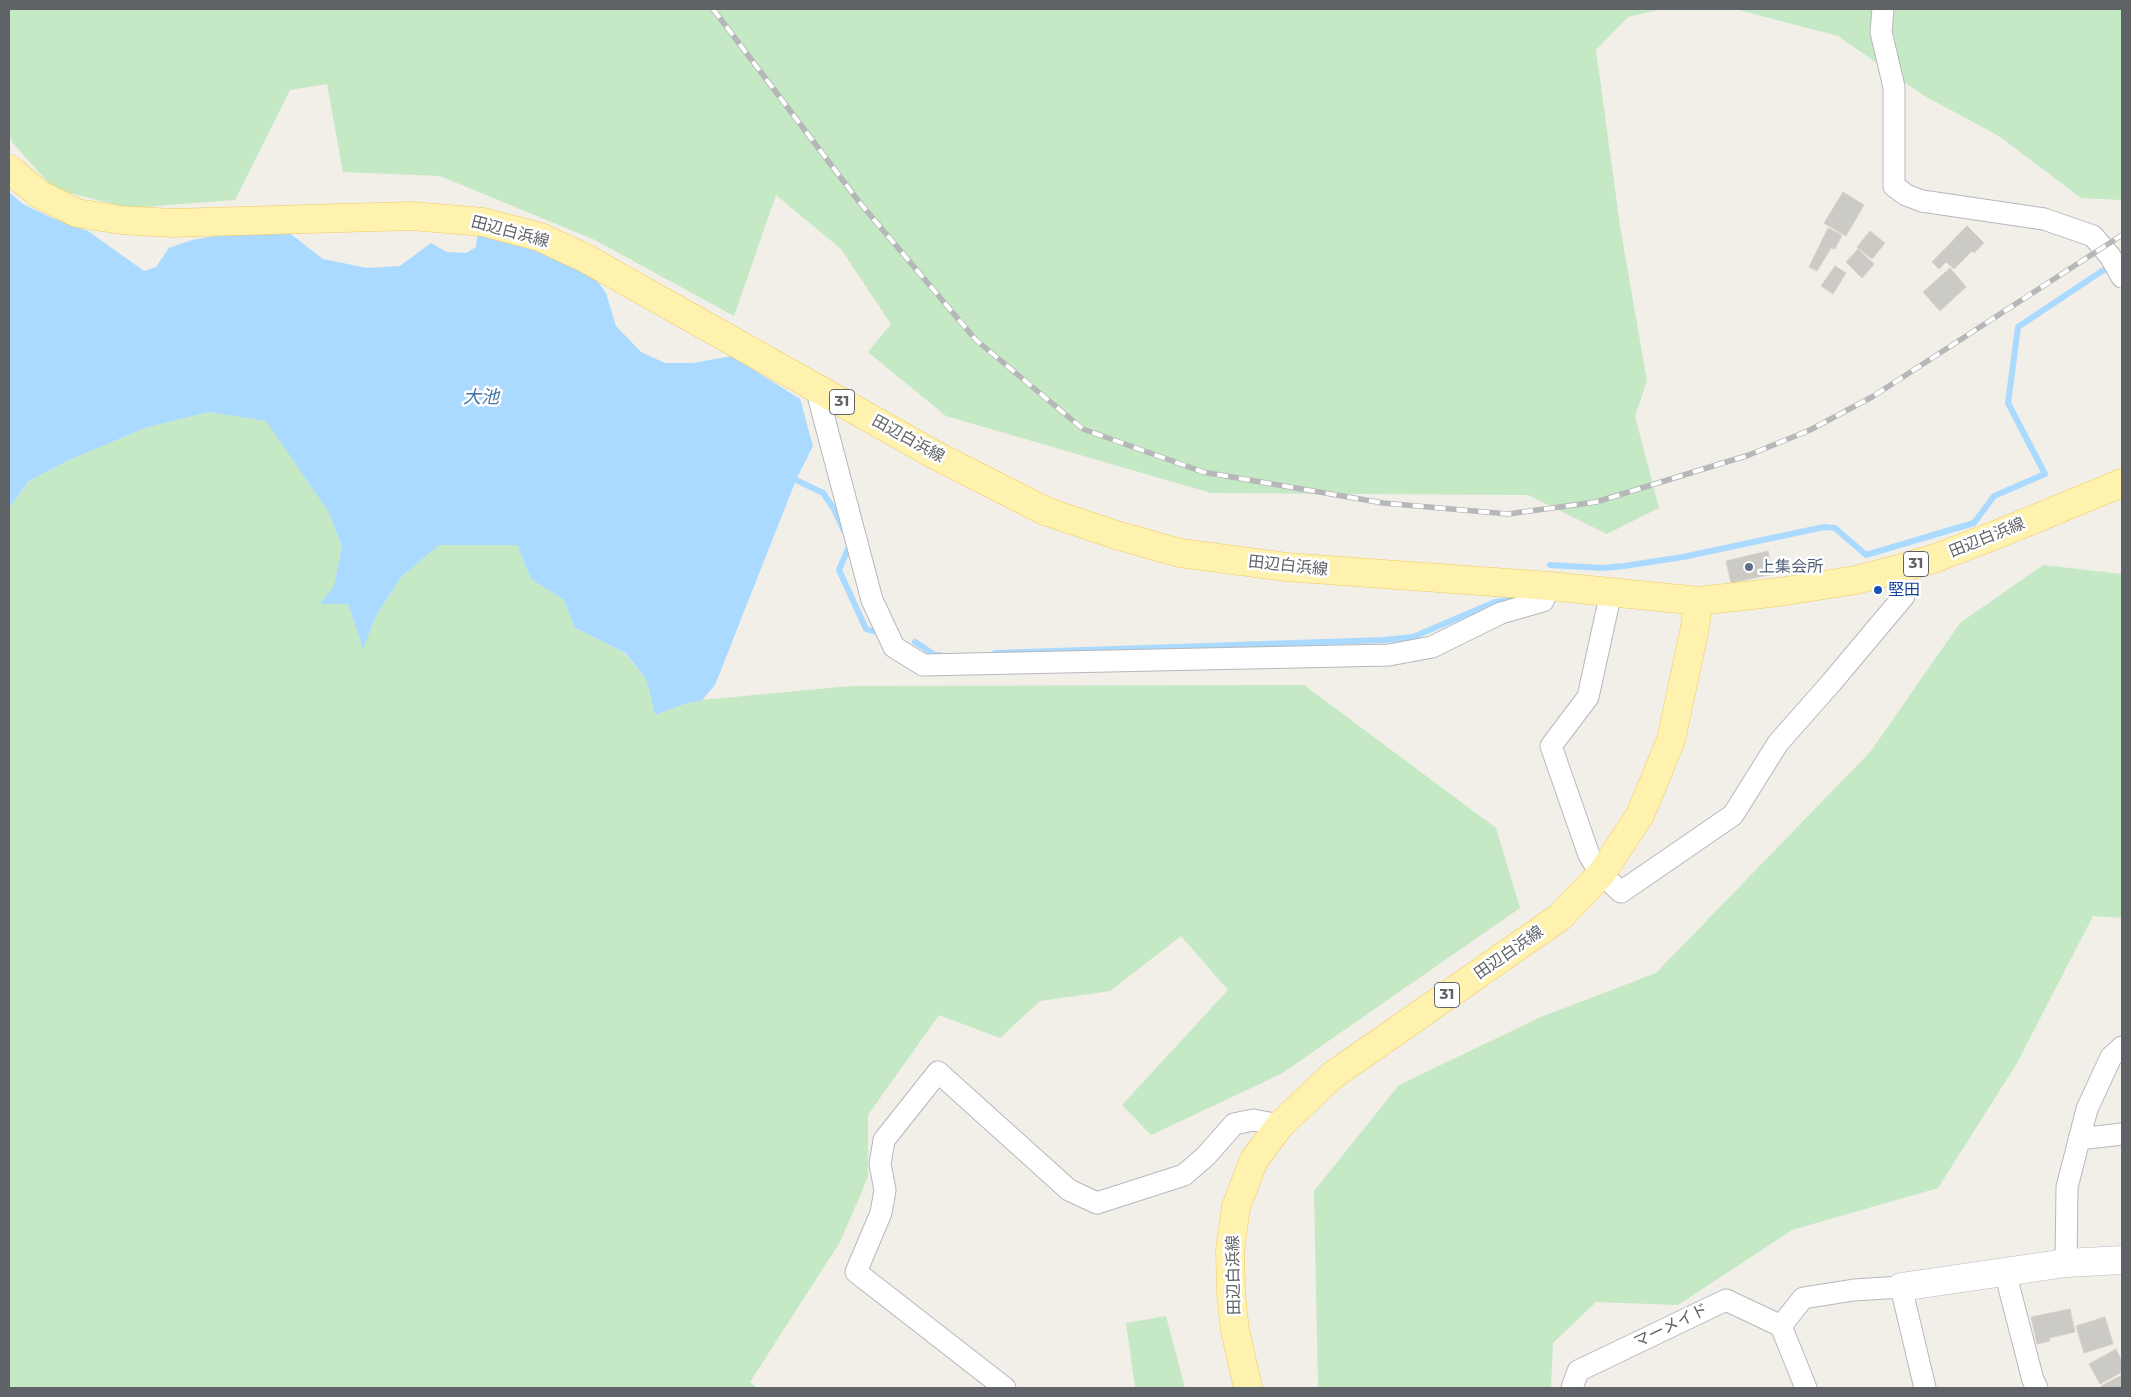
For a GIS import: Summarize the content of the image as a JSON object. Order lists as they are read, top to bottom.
{
  "streets": {
    "main road": ["田辺白浜線", "31"],
    "street": ["マーメイド"]
  },
  "water": ["大池"],
  "places": ["上集会所", "堅田"]
}
